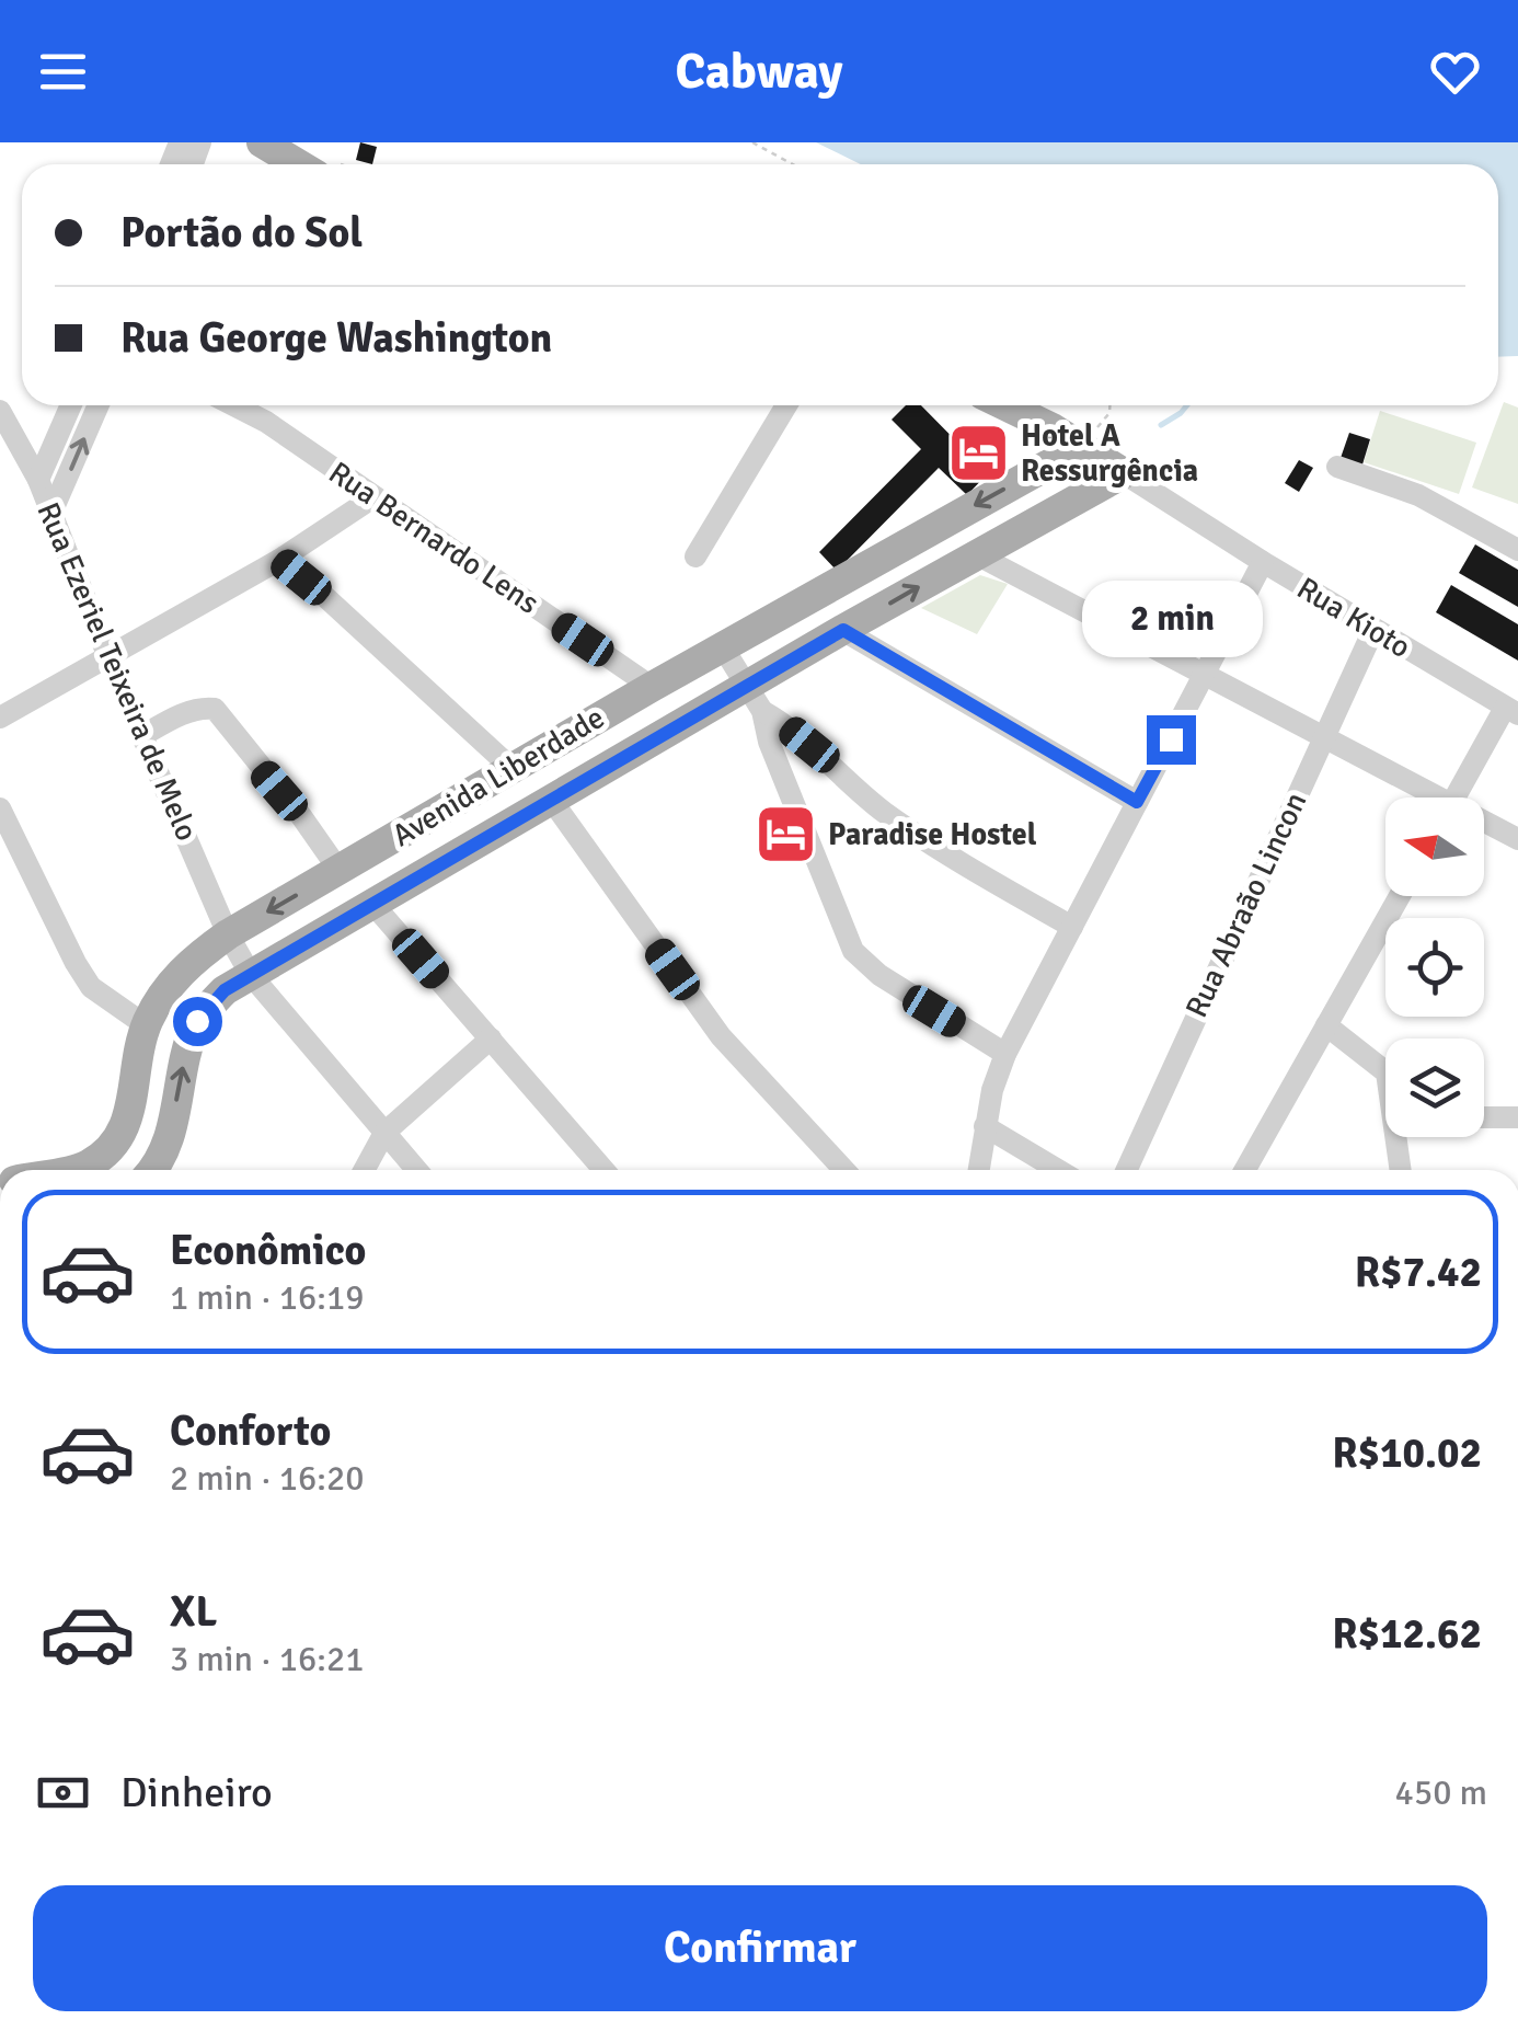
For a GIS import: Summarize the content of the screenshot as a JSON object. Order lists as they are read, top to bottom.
{
  "streets": {
    "main road": ["Rua Kioto", "Avenida Liberdade"],
    "street": ["Rua Bernardo Lens", "Rua Ezeriel Teixeira de Melo", "Rua Abraão Lincon"]
  },
  "crossings": [
    ["Rua Bernardo Lens", "Avenida Liberdade"],
    ["Rua Kioto", "Avenida Liberdade"],
    ["Rua Kioto", "Rua Abraão Lincon"],
    ["Rua Ezeriel Teixeira de Melo", "Avenida Liberdade"]
  ],
  "places": {
    "hotel": ["Hotel A Ressurgência", "Paradise Hostel"]
  },
  "north": "left",
  "page": {
    "header": "Cabway",
    "banner": ["Portão do Sol", "Rua George Washington"],
    "bubble": "2 min",
    "list": [
      {
        "name": "Econômico",
        "note": "1 min · 16:19",
        "value": "R$7.42"
      },
      {
        "name": "Conforto",
        "note": "2 min · 16:20",
        "value": "R$10.02"
      },
      {
        "name": "XL",
        "note": "3 min · 16:21",
        "value": "R$12.62"
      }
    ],
    "pay": ["Dinheiro", "450 m"],
    "buttons": "Confirmar"
  }
}
